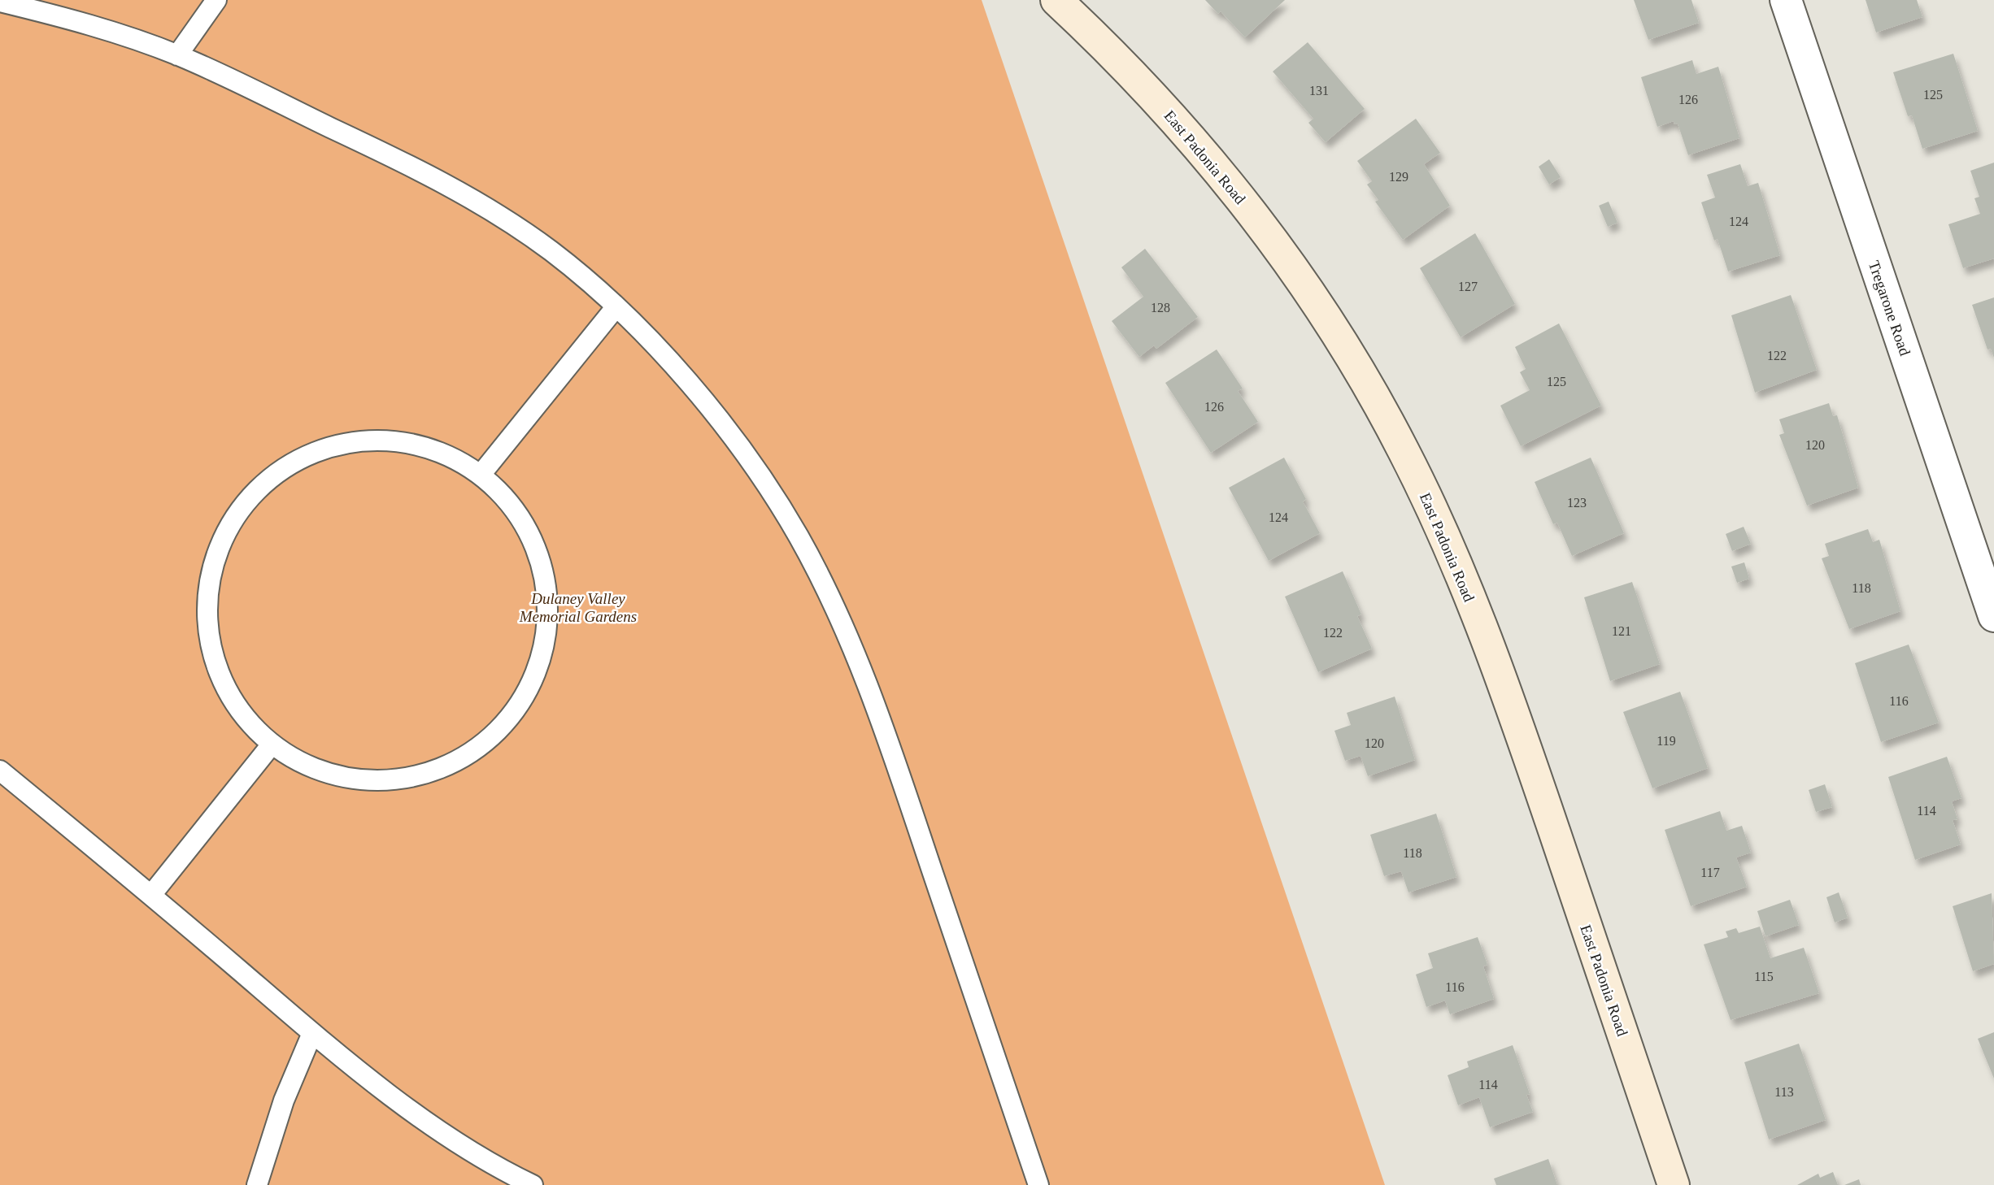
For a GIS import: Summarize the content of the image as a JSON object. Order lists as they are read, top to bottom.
{
  "streets": {
    "street": ["East Padonia Road", "Tregarone Road"]
  },
  "parks": ["Dulaney Valley Memorial Gardens"],
  "house_numbers": [
    "131",
    "125",
    "126",
    "129",
    "124",
    "127",
    "128",
    "122",
    "125",
    "126",
    "120",
    "123",
    "124",
    "118",
    "121",
    "122",
    "116",
    "119",
    "120",
    "114",
    "118",
    "117",
    "115",
    "116",
    "114",
    "113"
  ]
}
